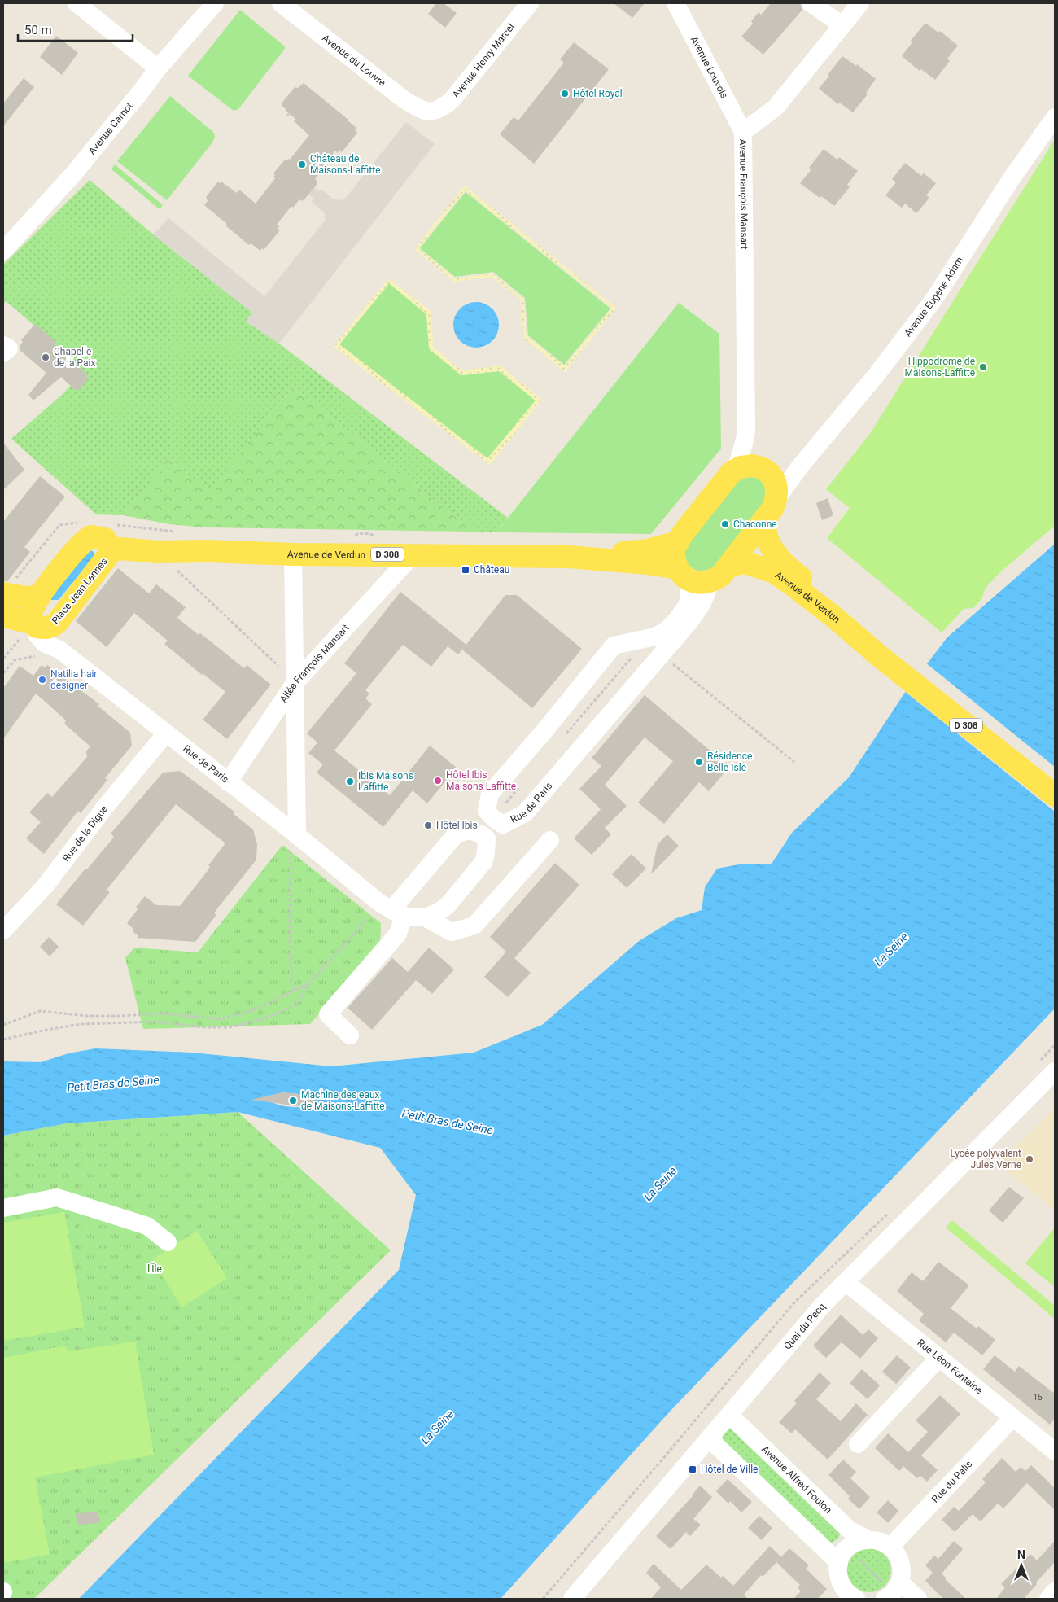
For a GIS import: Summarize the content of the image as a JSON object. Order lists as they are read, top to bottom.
{
  "streets": {
    "main road": ["Avenue de Verdun", "D 308", "Place Jean Lannes"],
    "street": [
      "Avenue du Louvre",
      "Avenue Henry Marcel",
      "Avenue Louvois",
      "Avenue Carnot",
      "Avenue François Mansart",
      "Avenue Eugène Adam",
      "Allée François Mansart",
      "Rue de Paris",
      "Rue de la Digue",
      "Quai du Pecq",
      "Rue Léon Fontaine",
      "Avenue Alfred Foulon",
      "Rue du Palis"
    ]
  },
  "crossings": [
    ["Avenue du Louvre", "Avenue Henry Marcel"],
    ["Avenue Louvois", "Avenue François Mansart"],
    ["Avenue de Verdun", "D 308"],
    ["Avenue de Verdun", "Place Jean Lannes"],
    ["Avenue de Verdun", "Allée François Mansart"],
    ["Avenue de Verdun", "Rue de Paris"],
    ["Place Jean Lannes", "Rue de Paris"],
    ["Allée François Mansart", "Rue de Paris"],
    ["Rue de Paris", "Rue de la Digue"],
    ["Quai du Pecq", "Rue Léon Fontaine"],
    ["Quai du Pecq", "Avenue Alfred Foulon"],
    ["Rue Léon Fontaine", "Rue du Palis"],
    ["Avenue Alfred Foulon", "Rue du Palis"]
  ],
  "water": ["La Seine", "Petit Bras de Seine"],
  "parks": ["l'Île"],
  "places": {
    "other": [
      "Hôtel Royal",
      "Château de Maisons-Laffitte",
      "Chapelle de la Paix",
      "Hippodrome de Maisons-Laffitte",
      "Chaconne",
      "Natilia hair designer",
      "Résidence Belle-Isle",
      "Hôtel Ibis Maisons Laffitte",
      "Ibis Maisons Laffitte",
      "Hôtel Ibis",
      "Machine des eaux de Maisons-Laffitte",
      "Lycée polyvalent Jules Verne"
    ],
    "transit": ["Château", "Hôtel de Ville"]
  },
  "house_numbers": ["15"],
  "scale_bar": "50 m",
  "north": "top"
}
